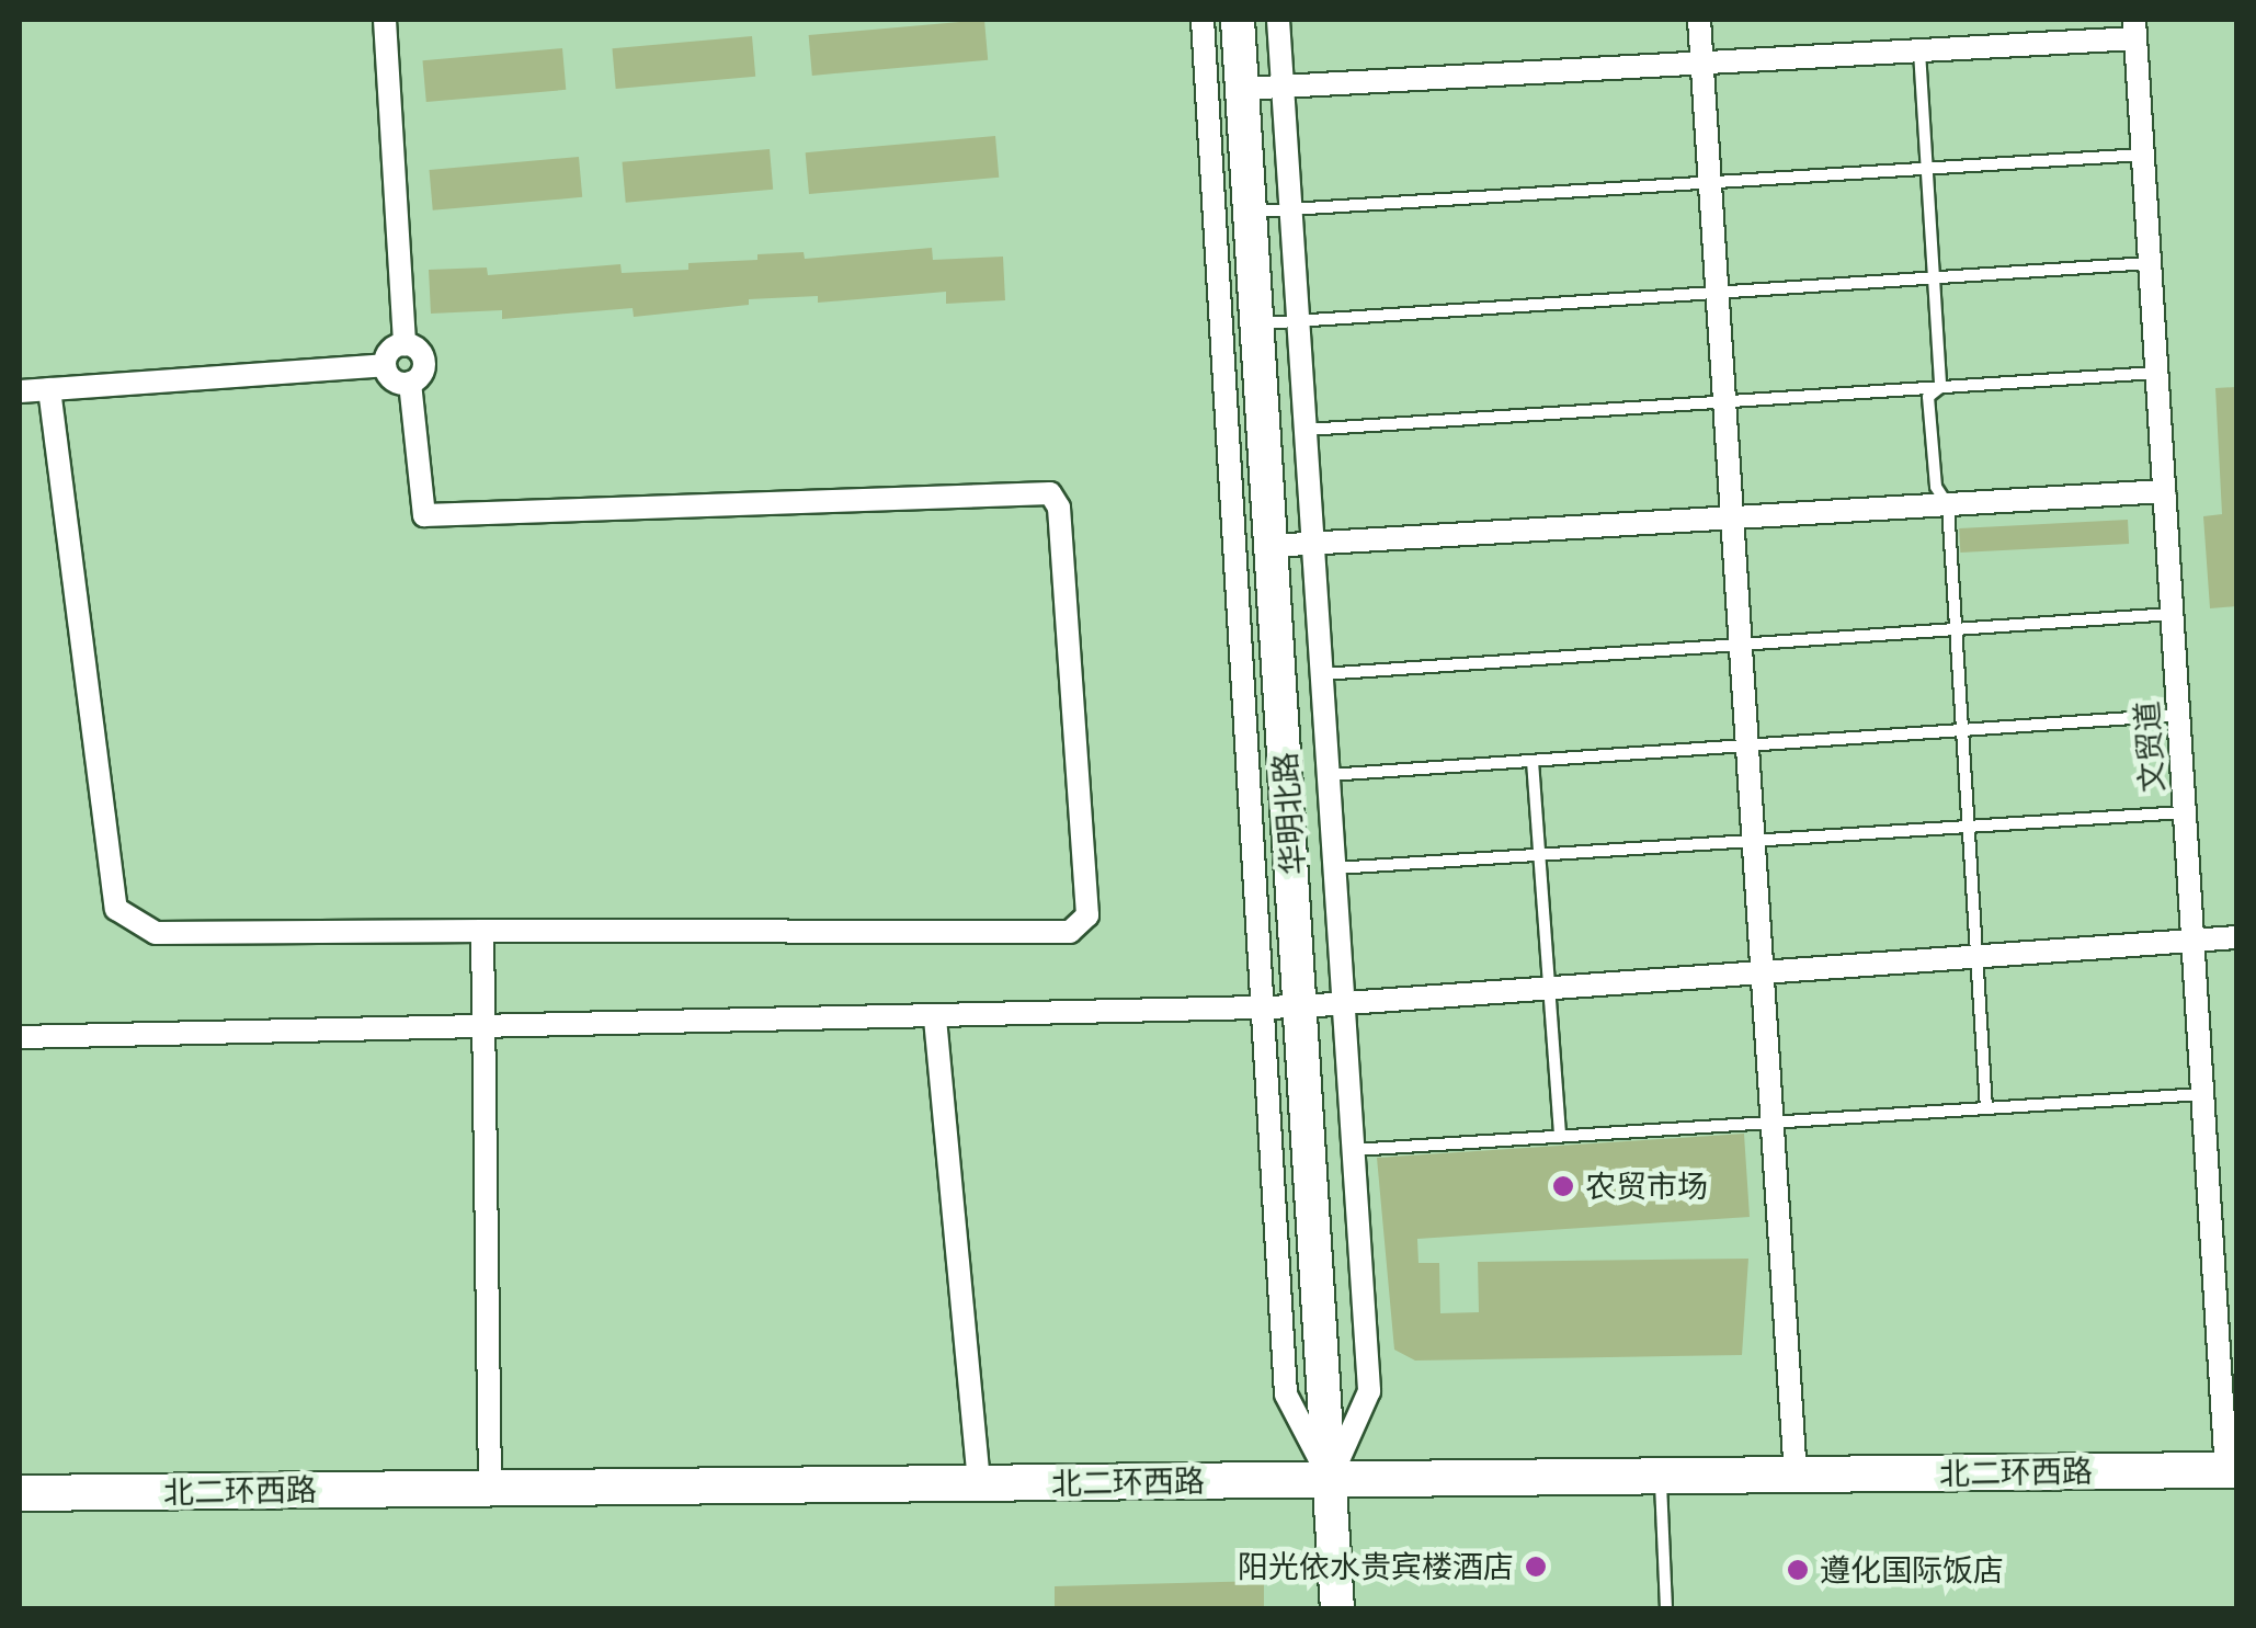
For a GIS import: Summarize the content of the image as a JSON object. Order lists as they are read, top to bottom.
{
  "streets": {
    "highway": ["北二环西路"],
    "main road": ["华明北路"],
    "street": ["文贸道"]
  },
  "crossings": [
    ["文贸道", "北二环西路"],
    ["华明北路", "北二环西路"]
  ],
  "places": ["农贸市场", "阳光依水贵宾楼酒店", "遵化国际饭店"]
}
